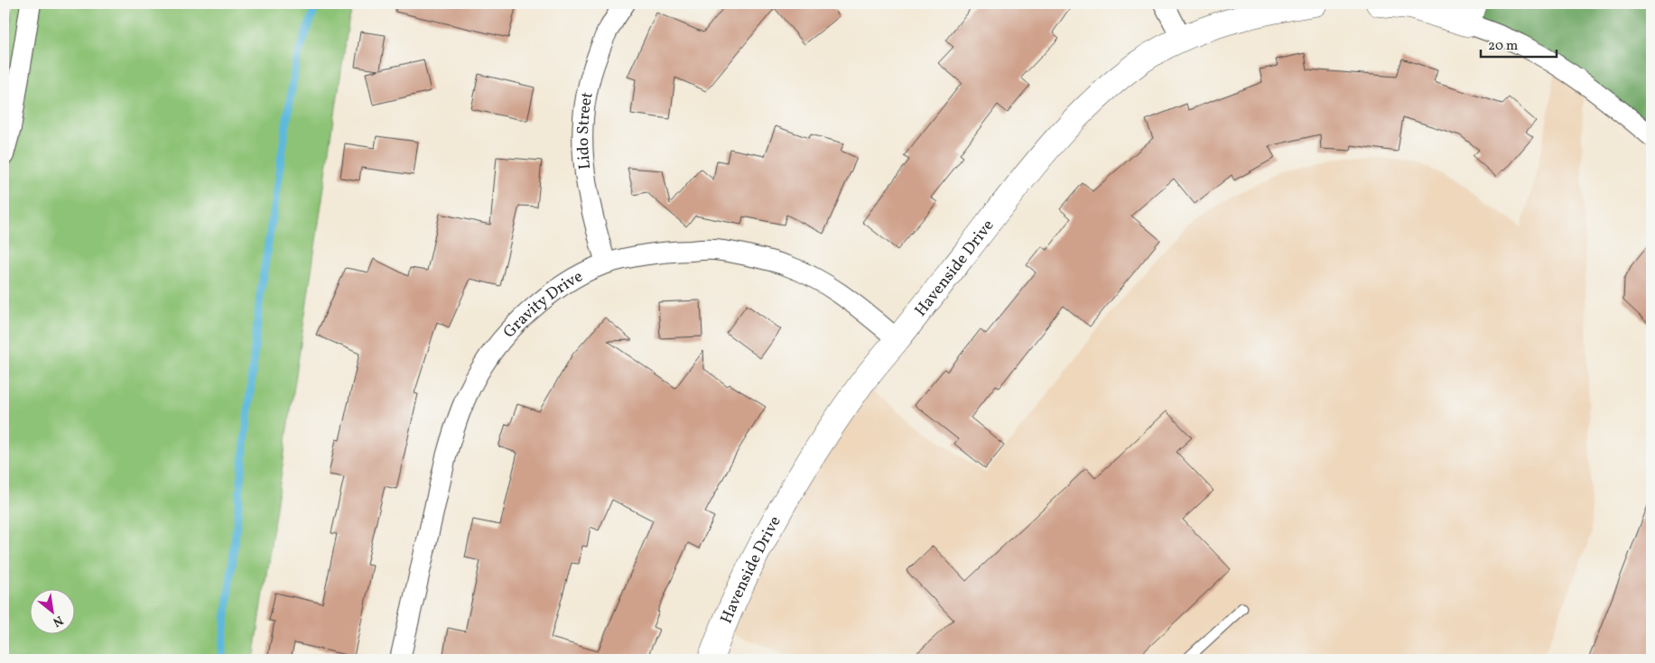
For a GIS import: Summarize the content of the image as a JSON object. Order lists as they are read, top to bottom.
{
  "streets": {
    "street": ["Lido Street", "Havenside Drive", "Gravity Drive"]
  },
  "crossings": [
    ["Lido Street", "Gravity Drive"],
    ["Havenside Drive", "Gravity Drive"]
  ],
  "scale_bar": "20 m",
  "north": "bottom right"
}
